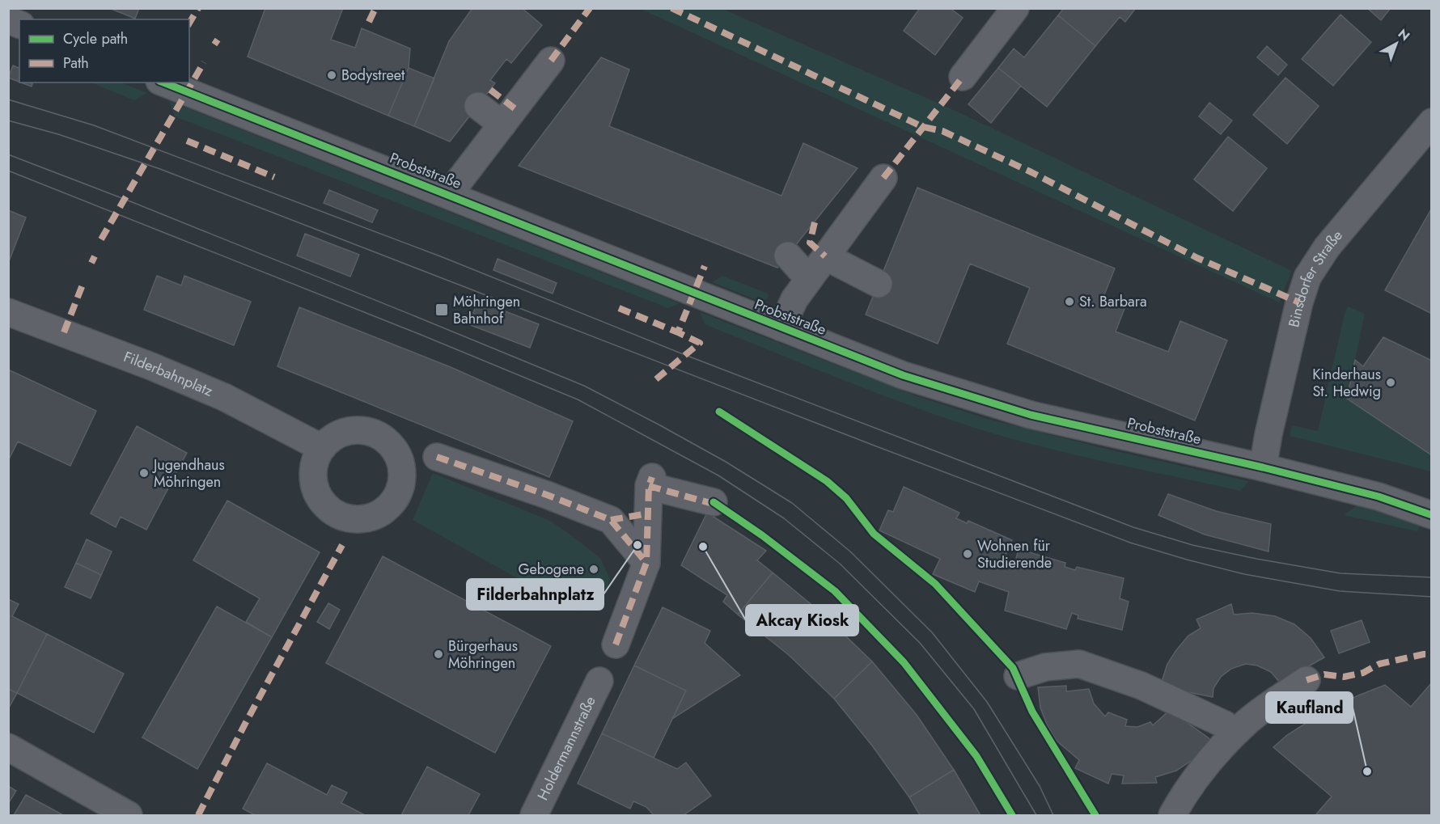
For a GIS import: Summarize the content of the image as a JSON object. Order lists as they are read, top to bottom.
{
  "streets": {
    "street": [
      "Probststraße",
      "Binsdorfer Straße",
      "Filderbahnplatz",
      "Holdermannstraße"
    ]
  },
  "crossings": [
    ["Probststraße", "Binsdorfer Straße"]
  ],
  "places": {
    "other": [
      "Bodystreet",
      "St. Barbara",
      "Kinderhaus St. Hedwig",
      "Jugendhaus Möhringen",
      "Filderbahnplatz",
      "Akcay Kiosk",
      "Wohnen für Studierende",
      "Gebogene",
      "Bürgerhaus Möhringen",
      "Kaufland"
    ],
    "transit": ["Möhringen Bahnhof"]
  },
  "legend": ["Cycle path", "Path"],
  "north": "top right"
}
